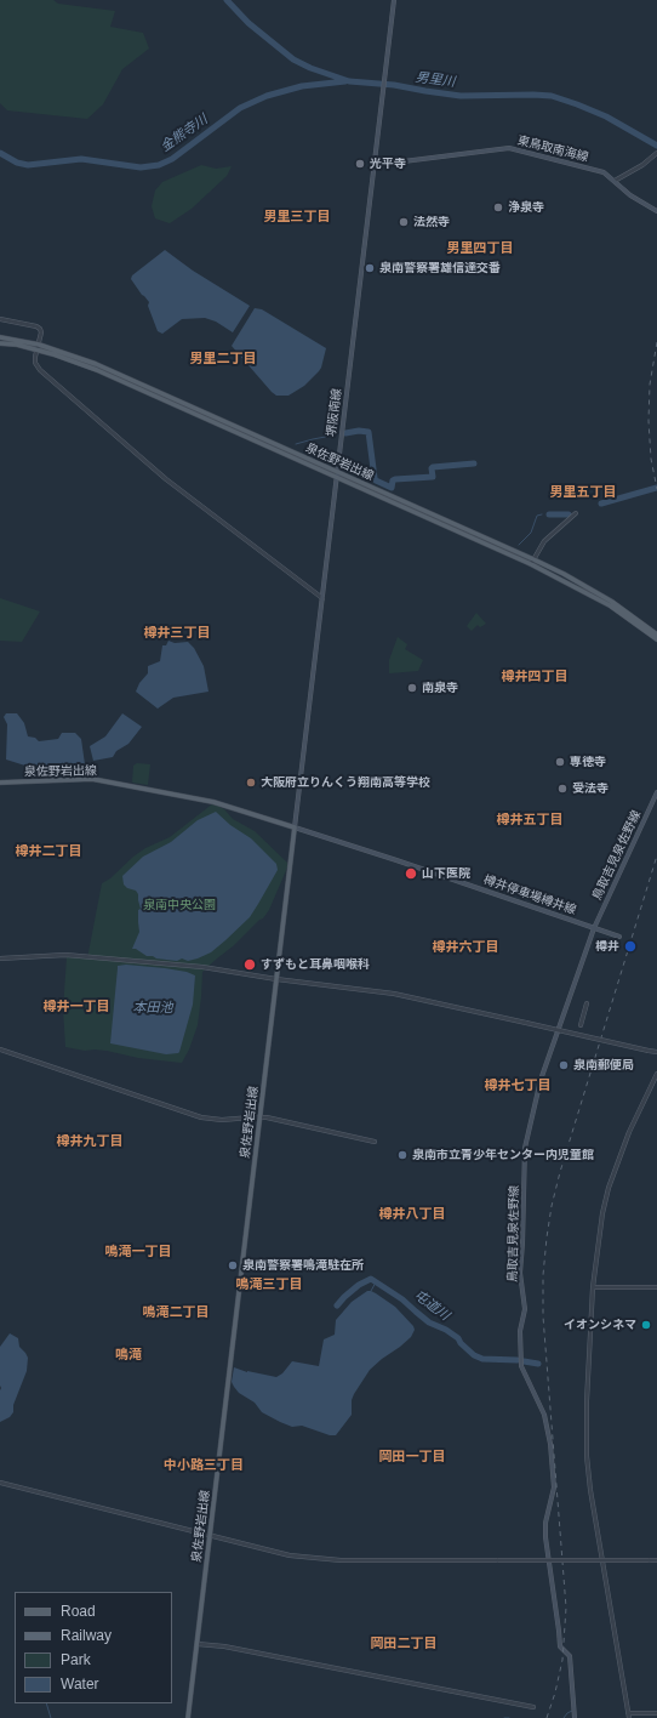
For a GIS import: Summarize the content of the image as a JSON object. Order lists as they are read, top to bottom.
{
  "streets": {
    "main road": [
      "東鳥取南海線",
      "堺阪南線",
      "泉佐野岩出線",
      "鳥取吉見泉佐野線",
      "樽井停車場樽井線"
    ]
  },
  "crossings": [
    ["東鳥取南海線", "堺阪南線"],
    ["堺阪南線", "泉佐野岩出線"],
    ["堺阪南線", "樽井停車場樽井線"],
    ["泉佐野岩出線", "樽井停車場樽井線"],
    ["鳥取吉見泉佐野線", "樽井停車場樽井線"]
  ],
  "districts": [
    "男里三丁目",
    "男里四丁目",
    "男里二丁目",
    "男里五丁目",
    "樽井三丁目",
    "樽井四丁目",
    "樽井五丁目",
    "樽井二丁目",
    "樽井六丁目",
    "樽井一丁目",
    "樽井七丁目",
    "樽井九丁目",
    "樽井八丁目",
    "鳴滝一丁目",
    "鳴滝三丁目",
    "鳴滝二丁目",
    "鳴滝",
    "岡田一丁目",
    "中小路三丁目",
    "岡田二丁目"
  ],
  "water": [
    "男里川",
    "金熊寺川",
    "本田池",
    "屯道川"
  ],
  "parks": ["泉南中央公園"],
  "places": [
    "光平寺",
    "浄泉寺",
    "法然寺",
    "泉南警察署雄信達交番",
    "南泉寺",
    "専徳寺",
    "大阪府立りんくう翔南高等学校",
    "受法寺",
    "山下医院",
    "樽井",
    "すずもと耳鼻咽喉科",
    "泉南郵便局",
    "泉南市立青少年センター内児童館",
    "泉南警察署鳴滝駐在所",
    "イオンシネマ"
  ],
  "legend": [
    "Road",
    "Railway",
    "Park",
    "Water"
  ]
}
